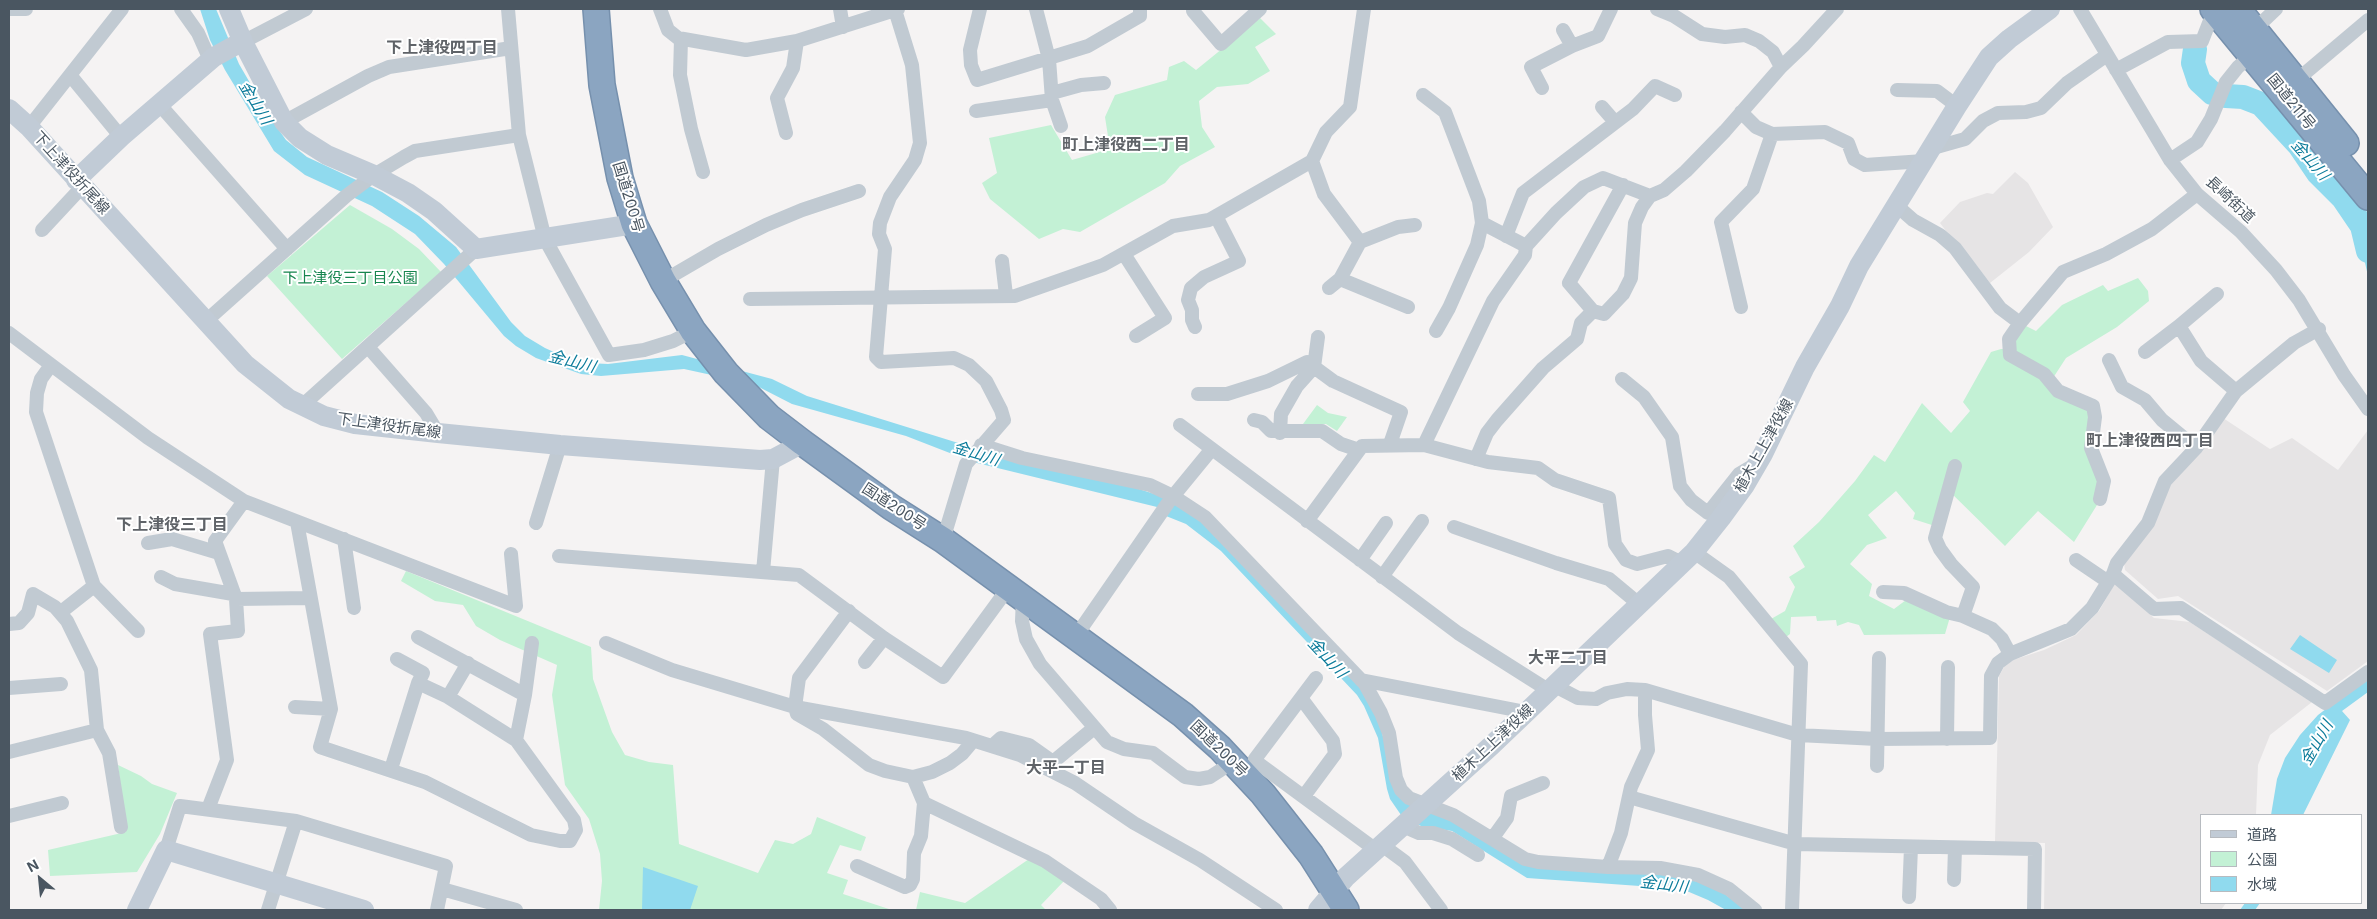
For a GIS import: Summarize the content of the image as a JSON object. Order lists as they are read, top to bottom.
{
  "streets": {
    "highway": ["国道211号", "国道200号"],
    "main road": ["下上津役折尾線", "植木上上津役線"],
    "street": ["長崎街道"]
  },
  "crossings": [
    ["国道200号", "植木上上津役線"]
  ],
  "districts": [
    "下上津役四丁目",
    "町上津役西二丁目",
    "町上津役西四丁目",
    "下上津役三丁目",
    "大平二丁目",
    "大平一丁目"
  ],
  "water": ["金山川"],
  "parks": ["下上津役三丁目公園"],
  "legend": ["道路", "公園", "水域"],
  "north": "top left"
}
